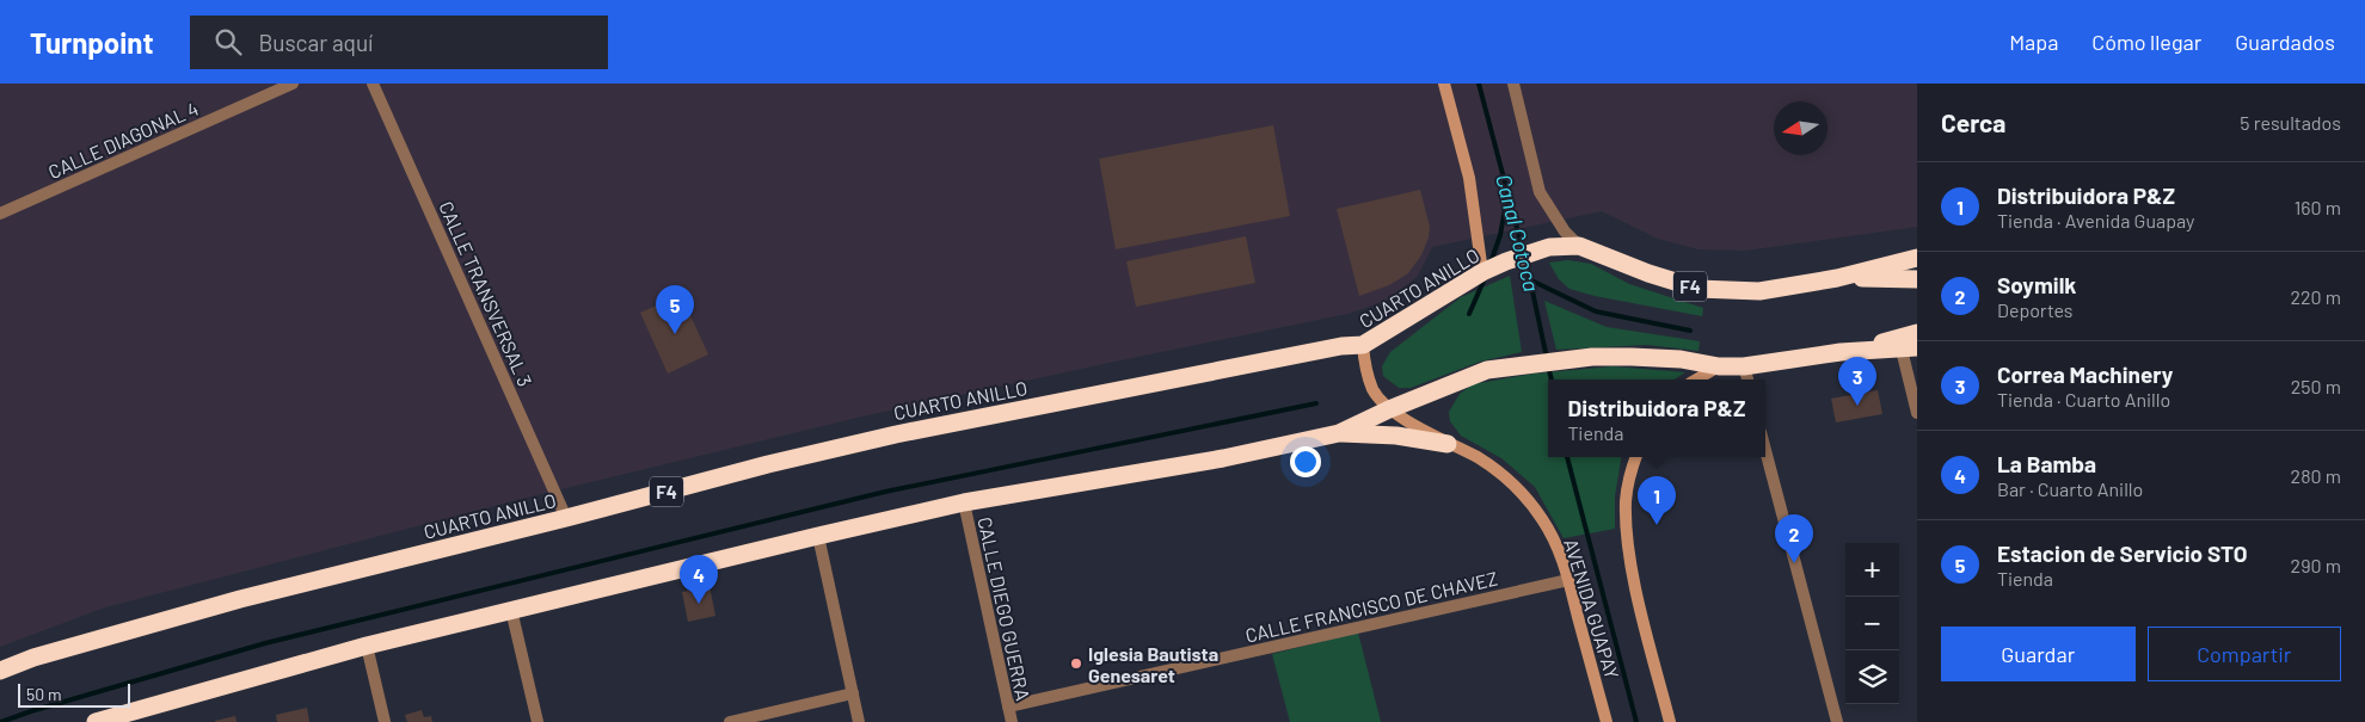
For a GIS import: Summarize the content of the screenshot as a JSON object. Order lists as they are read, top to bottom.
{
  "streets": {
    "highway": ["F4", "CUARTO ANILLO"],
    "main road": ["AVENIDA GUAPAY"],
    "street": [
      "CALLE DIAGONAL 4",
      "CALLE TRANSVERSAL 3",
      "CALLE FRANCISCO DE CHAVEZ",
      "CALLE DIEGO GUERRA"
    ]
  },
  "crossings": [
    ["CUARTO ANILLO", "CALLE TRANSVERSAL 3"],
    ["CUARTO ANILLO", "AVENIDA GUAPAY"],
    ["CALLE FRANCISCO DE CHAVEZ", "CALLE DIEGO GUERRA"],
    ["CALLE FRANCISCO DE CHAVEZ", "AVENIDA GUAPAY"]
  ],
  "water": ["Canal Cotoca"],
  "places": ["Iglesia Bautista Genesaret"],
  "scale_bar": "50 m",
  "north": "left",
  "page": {
    "header": "Turnpoint",
    "search": "Buscar aquí",
    "nav": ["Mapa", "Cómo llegar", "Guardados"],
    "heading": ["Cerca", "5 resultados"],
    "list": [
      {
        "mark": "1",
        "name": "Distribuidora P&Z",
        "note": "Tienda · Avenida Guapay",
        "value": "160 m"
      },
      {
        "mark": "2",
        "name": "Soymilk",
        "note": "Deportes",
        "value": "220 m"
      },
      {
        "mark": "3",
        "name": "Correa Machinery",
        "note": "Tienda · Cuarto Anillo",
        "value": "250 m"
      },
      {
        "mark": "4",
        "name": "La Bamba",
        "note": "Bar · Cuarto Anillo",
        "value": "280 m"
      },
      {
        "mark": "5",
        "name": "Estacion de Servicio STO",
        "note": "Tienda",
        "value": "290 m"
      }
    ],
    "pins": [
      "5",
      "3",
      "1",
      "2",
      "4"
    ],
    "popup": ["Distribuidora P&Z", "Tienda"],
    "map_buttons": ["+", "−"],
    "buttons": ["Guardar", "Compartir"],
    "scale": "50 m"
  }
}
